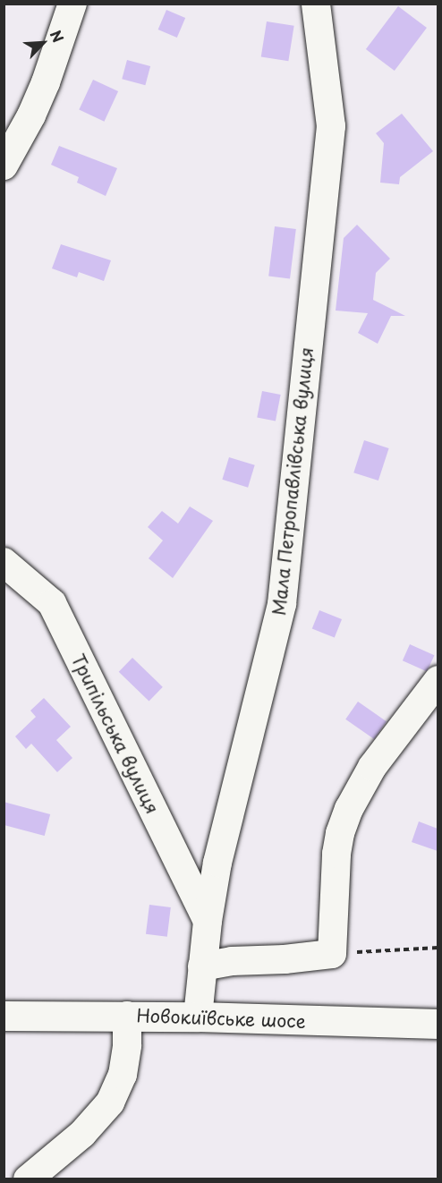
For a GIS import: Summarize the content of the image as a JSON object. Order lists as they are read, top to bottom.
{
  "streets": {
    "main road": ["Новокиївське шосе"],
    "street": ["Мала Петропавлівська вулиця", "Трипільська вулиця"]
  },
  "crossings": [
    ["Мала Петропавлівська вулиця", "Трипільська вулиця"],
    ["Мала Петропавлівська вулиця", "Новокиївське шосе"]
  ],
  "north": "top right"
}
